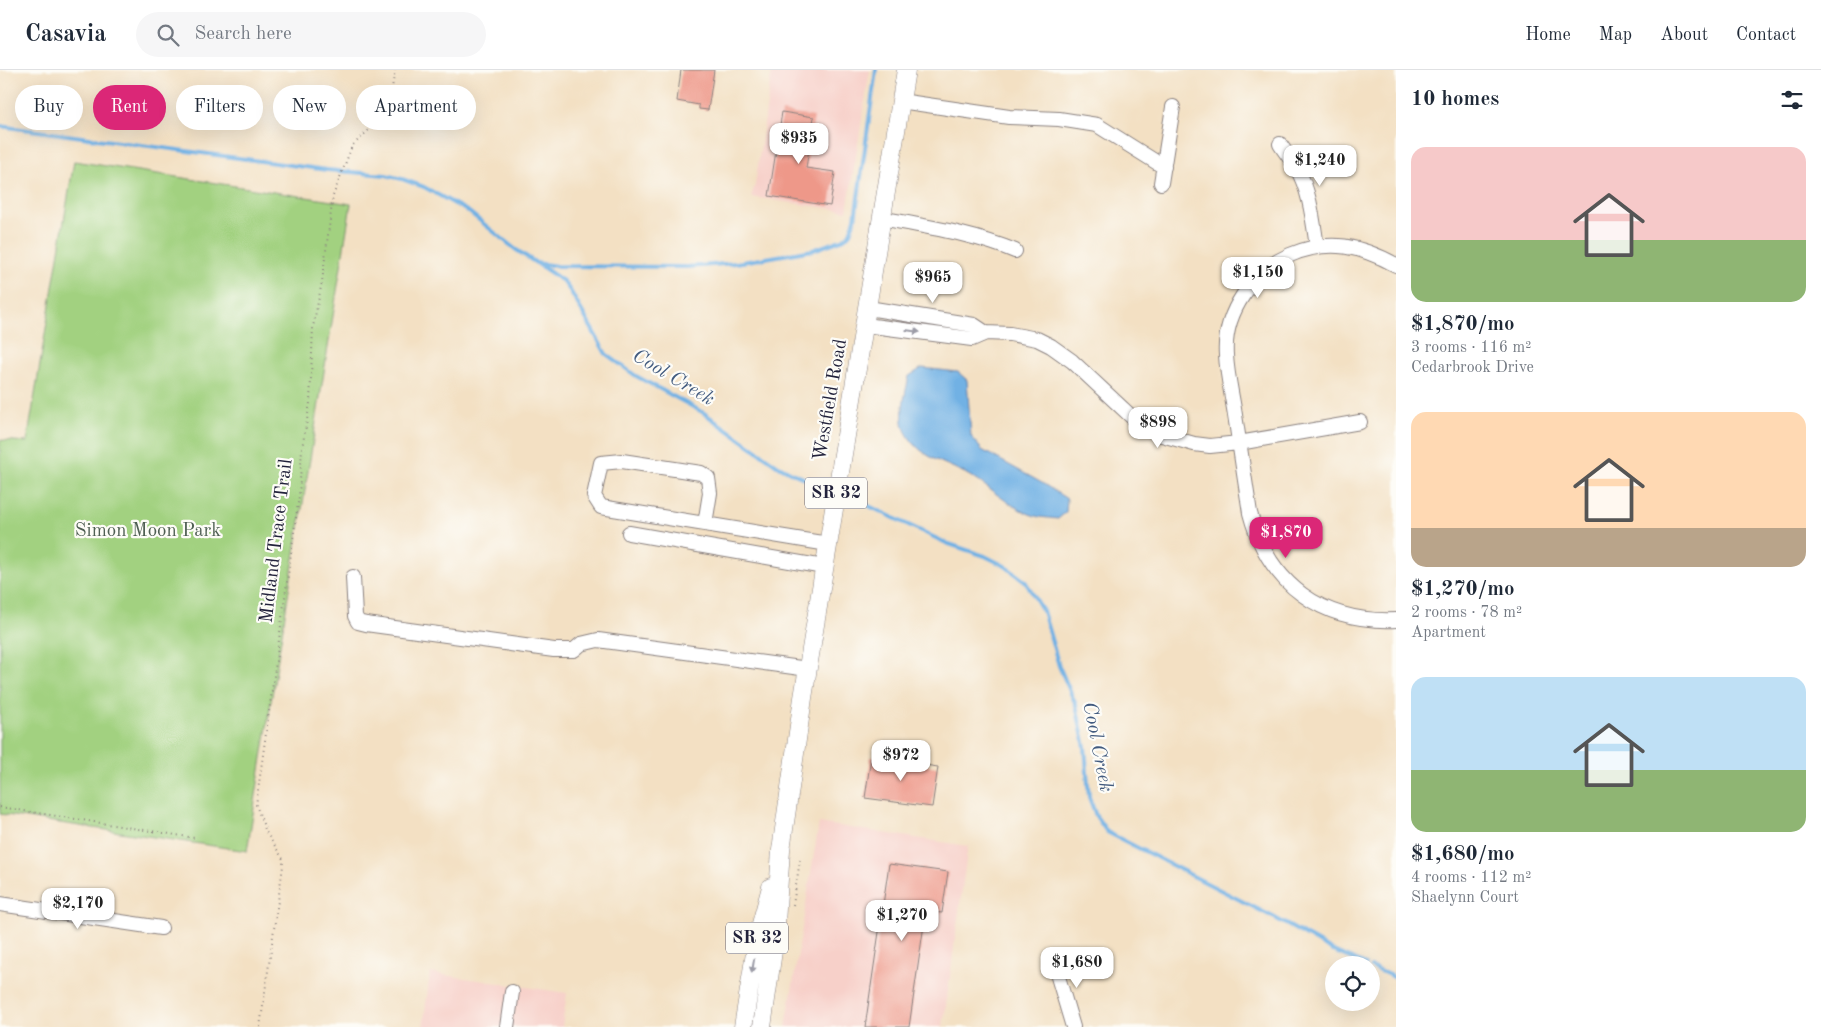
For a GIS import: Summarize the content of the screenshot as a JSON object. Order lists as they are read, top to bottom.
{
  "streets": {
    "main road": ["Westfield Road", "SR 32"],
    "path": ["Midland Trace Trail"]
  },
  "crossings": [
    ["Westfield Road", "SR 32"]
  ],
  "water": ["Cool Creek"],
  "parks": ["Simon Moon Park"],
  "page": {
    "header": "Casavia",
    "search": "Search here",
    "nav": [
      "Home",
      "Map",
      "About",
      "Contact"
    ],
    "heading": "10 homes",
    "chip": [
      "Buy",
      "Rent",
      "Filters",
      "New",
      "Apartment"
    ],
    "price": [
      "$935",
      "$1,240",
      "$1,150",
      "$965",
      "$898",
      "$1,870",
      "$972",
      "$2,170",
      "$1,270",
      "$1,680"
    ],
    "list": [
      {
        "name": "$1,870/mo",
        "note": "3 rooms · 116 m² · Cedarbrook Drive"
      },
      {
        "name": "$1,270/mo",
        "note": "2 rooms · 78 m² · Apartment"
      },
      {
        "name": "$1,680/mo",
        "note": "4 rooms · 112 m² · Shaelynn Court"
      }
    ]
  }
}
